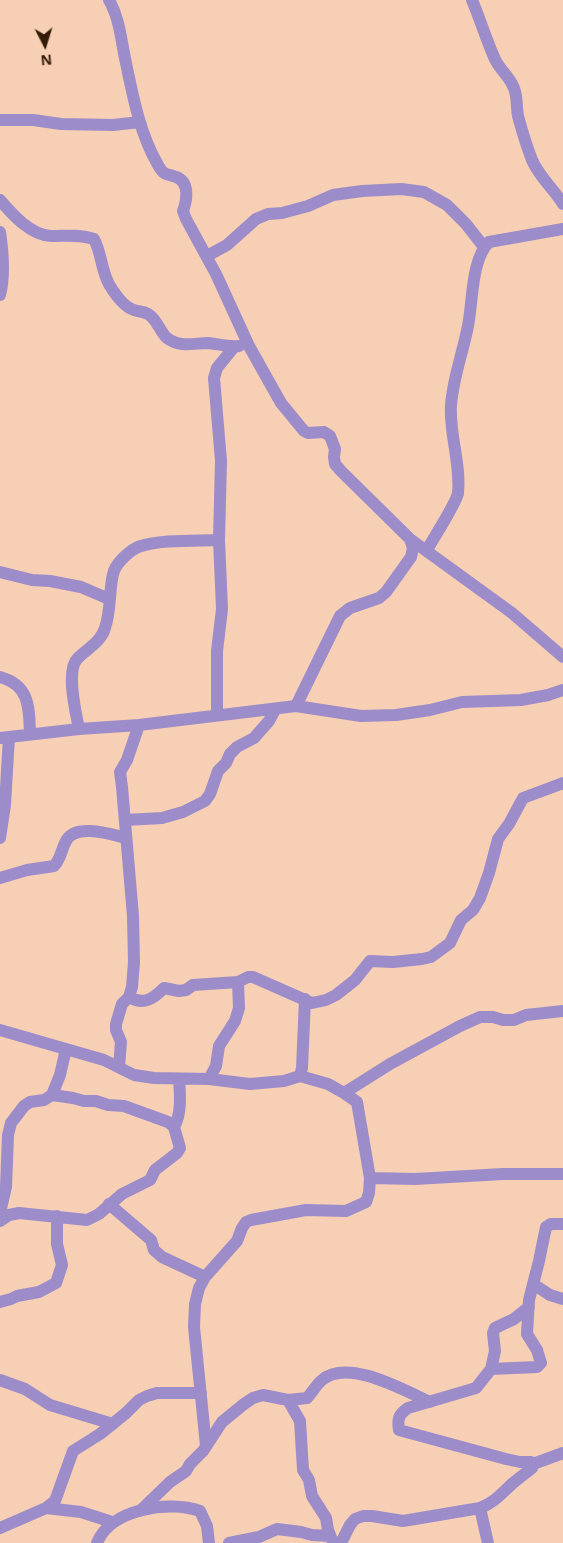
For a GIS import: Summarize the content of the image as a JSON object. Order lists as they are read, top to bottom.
{
  "north": "bottom"
}
